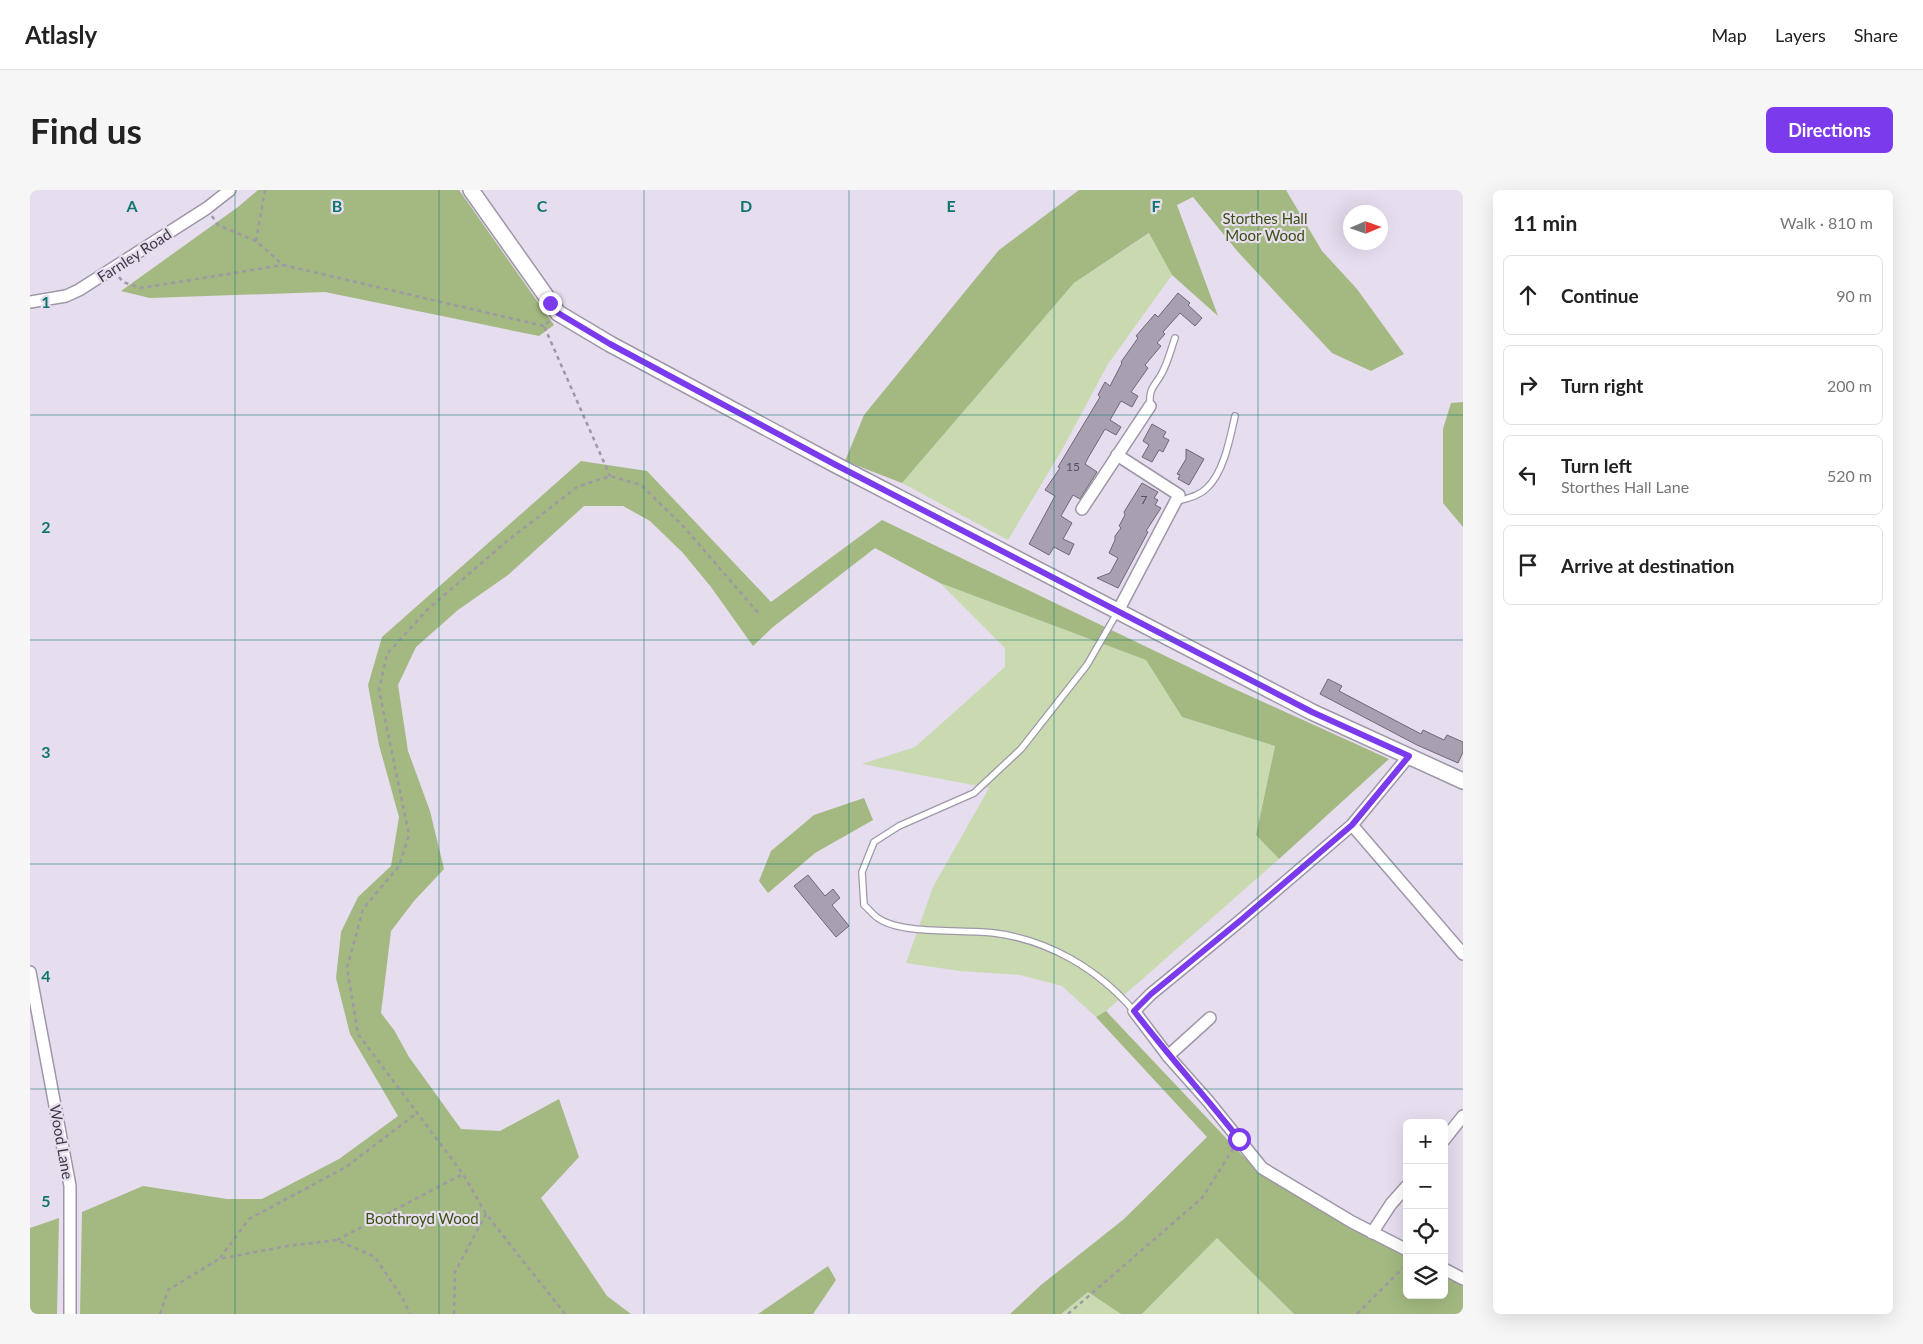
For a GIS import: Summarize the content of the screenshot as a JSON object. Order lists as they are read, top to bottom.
{
  "streets": {
    "street": ["Farnley Road", "Wood Lane"]
  },
  "parks": ["Storthes Hall Moor Wood", "Boothroyd Wood"],
  "house_numbers": ["15", "7"],
  "north": "right",
  "page": {
    "header": "Atlasly",
    "nav": ["Map", "Layers", "Share"],
    "buttons": "Directions",
    "title": "Find us",
    "heading": ["11 min", "Walk · 810 m"],
    "list": [
      ["Continue", "90 m"],
      ["Turn right", "200 m"],
      ["Turn left", "Storthes Hall Lane", "520 m"],
      "Arrive at destination"
    ],
    "map_buttons": ["+", "−"]
  },
  "grid": {
    "columns": [
      "A",
      "B",
      "C",
      "D",
      "E",
      "F"
    ],
    "rows": [
      "1",
      "2",
      "3",
      "4",
      "5"
    ]
  }
}
